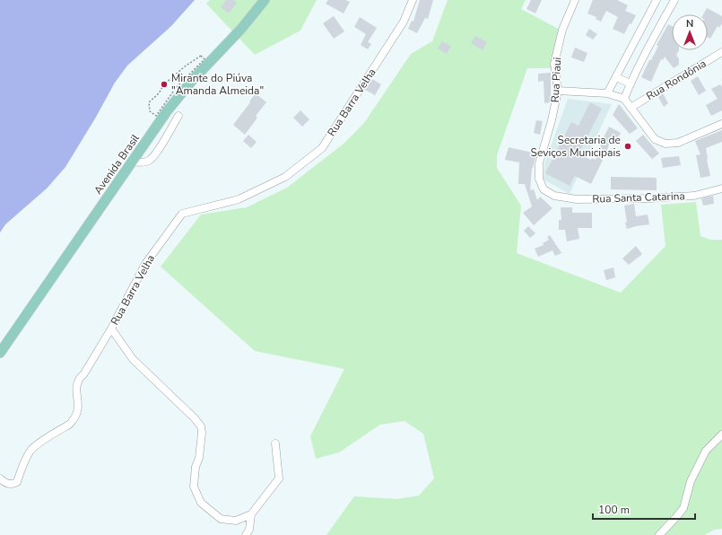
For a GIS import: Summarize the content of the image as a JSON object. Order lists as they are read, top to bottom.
{
  "streets": {
    "main road": ["Avenida Brasil"],
    "street": [
      "Rua Piaui",
      "Rua Rondônia",
      "Rua Barra Velha",
      "Rua Santa Catarina"
    ]
  },
  "crossings": [
    ["Rua Piaui", "Rua Santa Catarina"]
  ],
  "places": ["Mirante do Piúva \"Amanda Almeida\"", "Secretaria de Seviços Municipais"],
  "scale_bar": "100 m",
  "north": "top"
}
